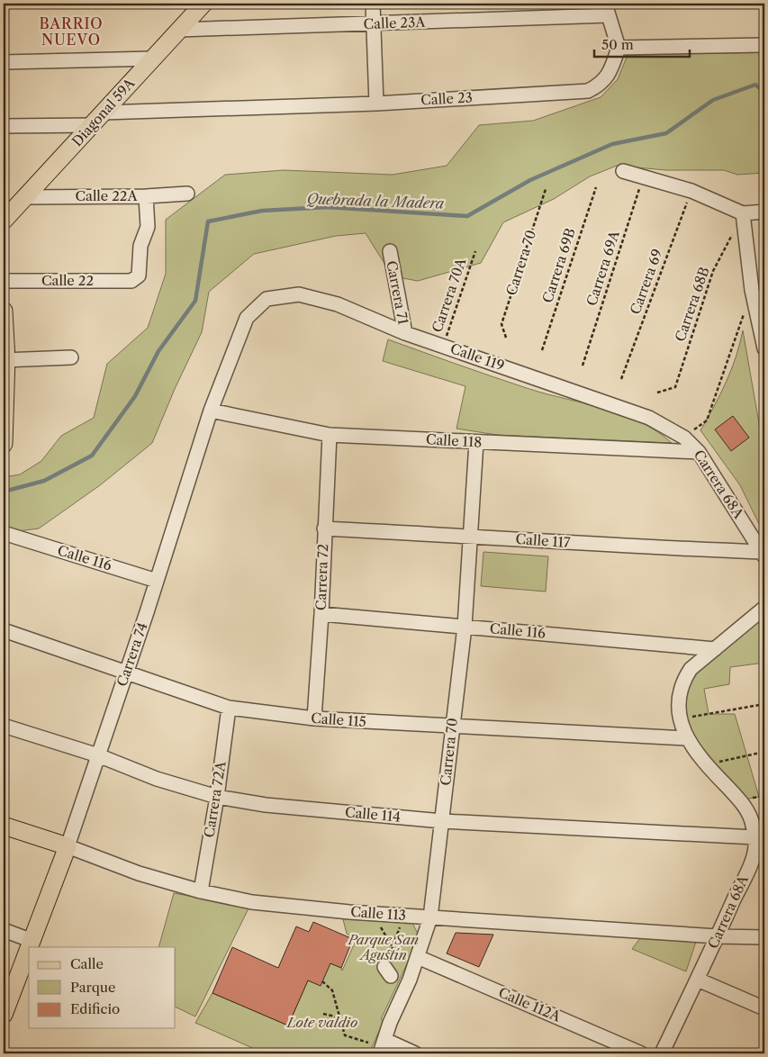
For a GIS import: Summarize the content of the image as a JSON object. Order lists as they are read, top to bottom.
{
  "streets": {
    "main road": ["Diagonal 59A", "Carrera 74", "Calle 113"],
    "street": [
      "Calle 23A",
      "Calle 23",
      "Calle 22A",
      "Carrera 70",
      "Calle 22",
      "Carrera 71",
      "Calle 119",
      "Calle 118",
      "Carrera 68A",
      "Calle 117",
      "Calle 116",
      "Carrera 72",
      "Calle 115",
      "Carrera 72A",
      "Calle 114",
      "Calle 112A"
    ],
    "path": [
      "Carrera 69B",
      "Carrera 69A",
      "Carrera 69",
      "Carrera 70A",
      "Carrera 68B"
    ]
  },
  "crossings": [
    ["Calle 23A", "Diagonal 59A"],
    ["Calle 23", "Diagonal 59A"],
    ["Diagonal 59A", "Calle 22A"],
    ["Calle 22A", "Calle 22"],
    ["Carrera 70", "Calle 118"],
    ["Carrera 70", "Calle 117"],
    ["Carrera 70", "Calle 116"],
    ["Carrera 70", "Calle 115"],
    ["Carrera 70", "Calle 114"],
    ["Carrera 70", "Calle 113"],
    ["Carrera 70", "Calle 112A"],
    ["Carrera 71", "Calle 119"],
    ["Carrera 70A", "Calle 119"],
    ["Calle 119", "Carrera 68A"],
    ["Calle 119", "Carrera 74"],
    ["Calle 118", "Carrera 68A"],
    ["Calle 118", "Carrera 72"],
    ["Calle 118", "Carrera 74"],
    ["Carrera 68A", "Calle 117"],
    ["Carrera 68A", "Calle 116"],
    ["Carrera 68A", "Calle 115"],
    ["Carrera 68A", "Calle 114"],
    ["Carrera 68A", "Calle 113"],
    ["Calle 117", "Carrera 72"],
    ["Calle 116", "Carrera 72"],
    ["Calle 116", "Carrera 74"],
    ["Carrera 72", "Calle 115"],
    ["Carrera 74", "Calle 115"],
    ["Carrera 74", "Calle 114"],
    ["Carrera 74", "Calle 113"],
    ["Calle 115", "Carrera 72A"],
    ["Carrera 72A", "Calle 114"],
    ["Carrera 72A", "Calle 113"]
  ],
  "districts": ["BARRIO NUEVO"],
  "water": ["Quebrada la Madera"],
  "parks": ["Parque San Agustín", "Lote valdio"],
  "legend": ["Calle", "Parque", "Edificio"],
  "scale_bar": "50 m"
}
